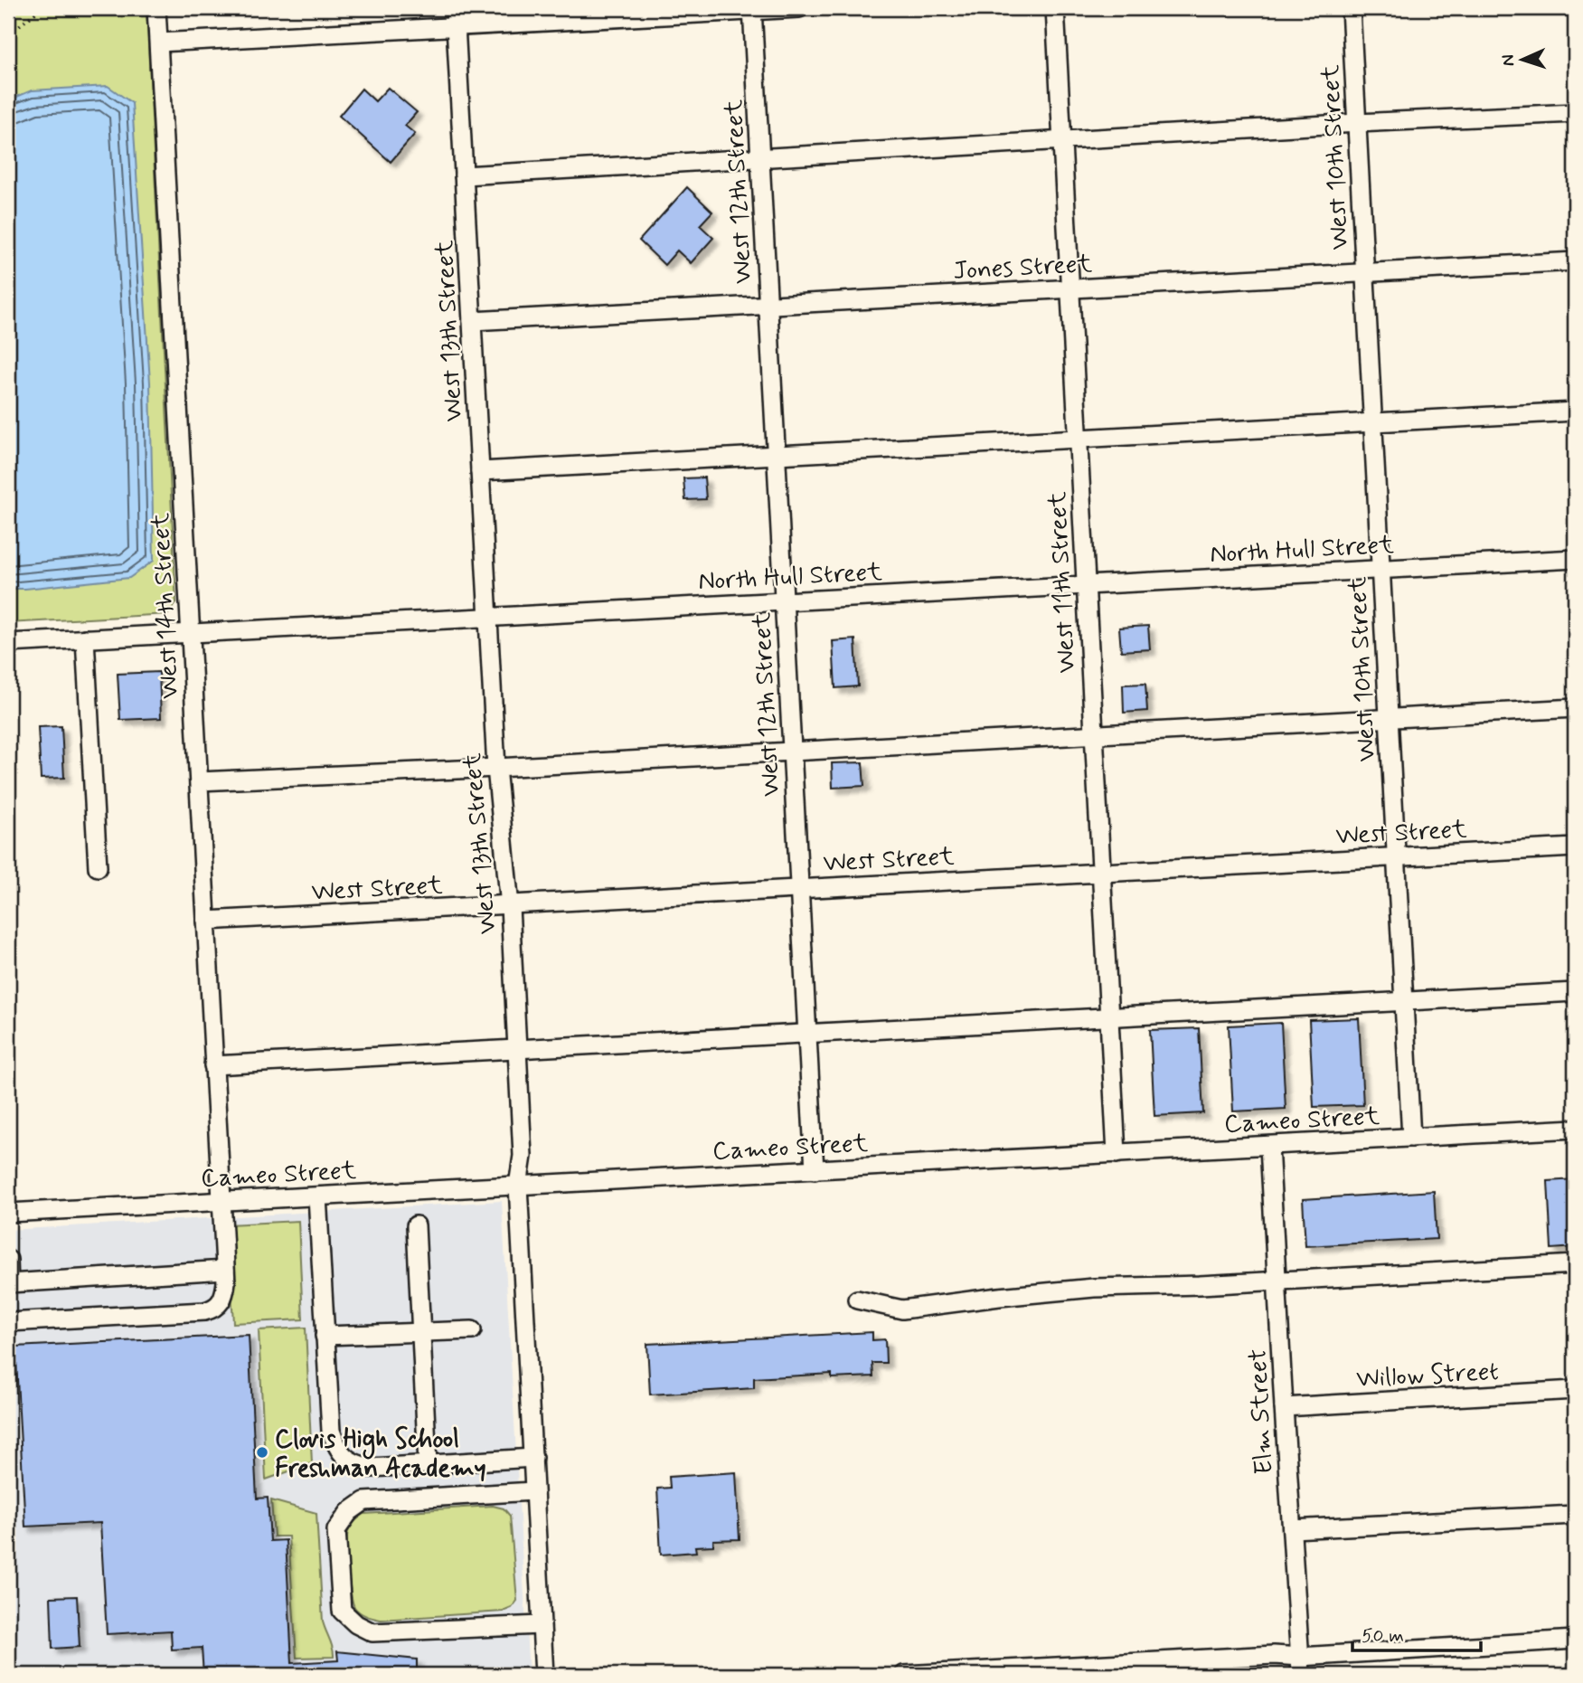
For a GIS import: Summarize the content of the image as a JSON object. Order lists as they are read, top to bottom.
{
  "streets": {
    "street": [
      "West 10th Street",
      "West 12th Street",
      "Jones Street",
      "West 13th Street",
      "North Hull Street",
      "West 11th Street",
      "West 14th Street",
      "West Street",
      "Cameo Street",
      "Willow Street",
      "Elm Street"
    ]
  },
  "crossings": [
    ["West 10th Street", "Jones Street"],
    ["West 10th Street", "North Hull Street"],
    ["West 10th Street", "West Street"],
    ["West 10th Street", "Cameo Street"],
    ["West 12th Street", "Jones Street"],
    ["West 12th Street", "North Hull Street"],
    ["West 12th Street", "West Street"],
    ["West 12th Street", "Cameo Street"],
    ["Jones Street", "West 13th Street"],
    ["Jones Street", "West 11th Street"],
    ["West 13th Street", "North Hull Street"],
    ["West 13th Street", "West Street"],
    ["West 13th Street", "Cameo Street"],
    ["North Hull Street", "West 11th Street"],
    ["North Hull Street", "West 14th Street"],
    ["West 11th Street", "West Street"],
    ["West 11th Street", "Cameo Street"],
    ["West 14th Street", "West Street"],
    ["West 14th Street", "Cameo Street"],
    ["Cameo Street", "Elm Street"],
    ["Willow Street", "Elm Street"]
  ],
  "places": ["Clovis High School Freshman Academy"],
  "scale_bar": "50 m",
  "north": "left"
}
